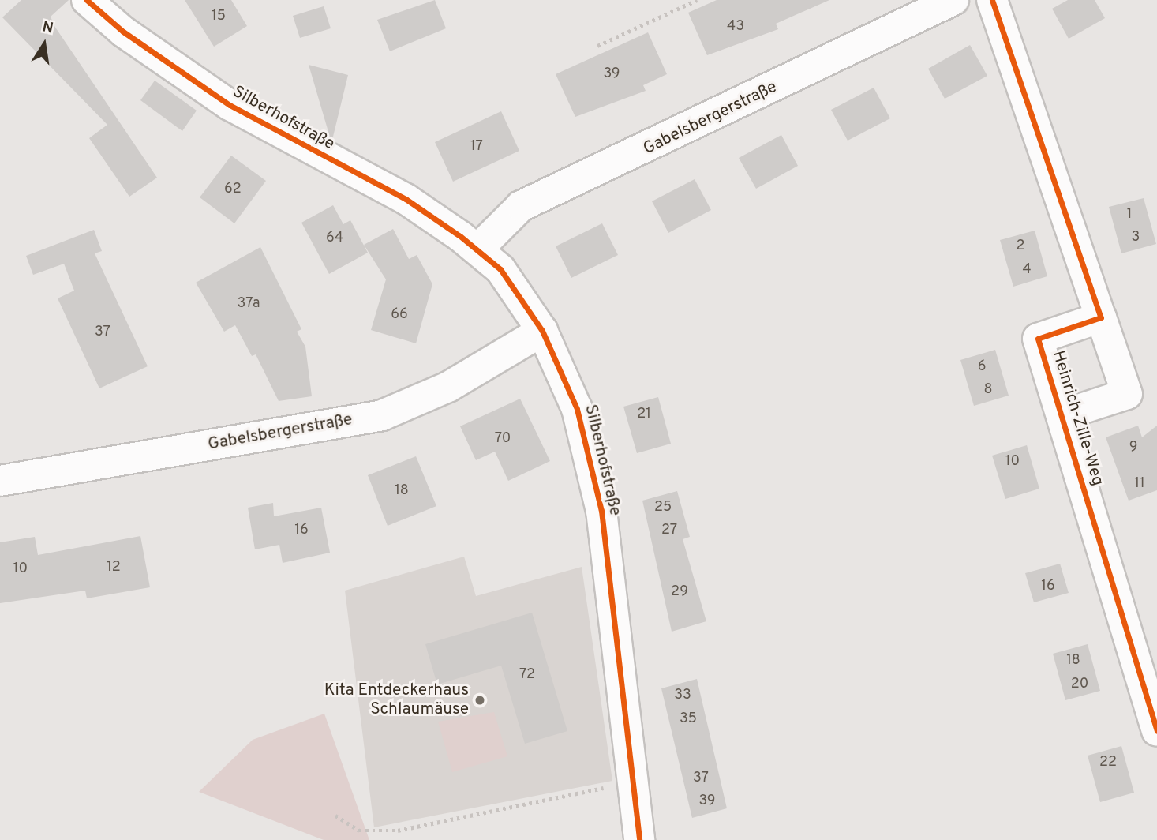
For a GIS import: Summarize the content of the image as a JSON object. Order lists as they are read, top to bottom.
{
  "streets": {
    "street": ["Silberhofstraße", "Gabelsbergerstraße", "Heinrich-Zille-Weg"]
  },
  "crossings": [
    ["Silberhofstraße", "Gabelsbergerstraße"]
  ],
  "places": ["Kita Entdeckerhaus Schlaumäuse"],
  "house_numbers": [
    "15",
    "43",
    "39",
    "17",
    "62",
    "1",
    "3",
    "64",
    "2",
    "4",
    "37a",
    "66",
    "37",
    "6",
    "8",
    "21",
    "70",
    "9",
    "10",
    "11",
    "18",
    "25",
    "16",
    "27",
    "12",
    "10",
    "16",
    "29",
    "18",
    "72",
    "20",
    "33",
    "35",
    "22",
    "37",
    "39"
  ],
  "north": "top"
}
